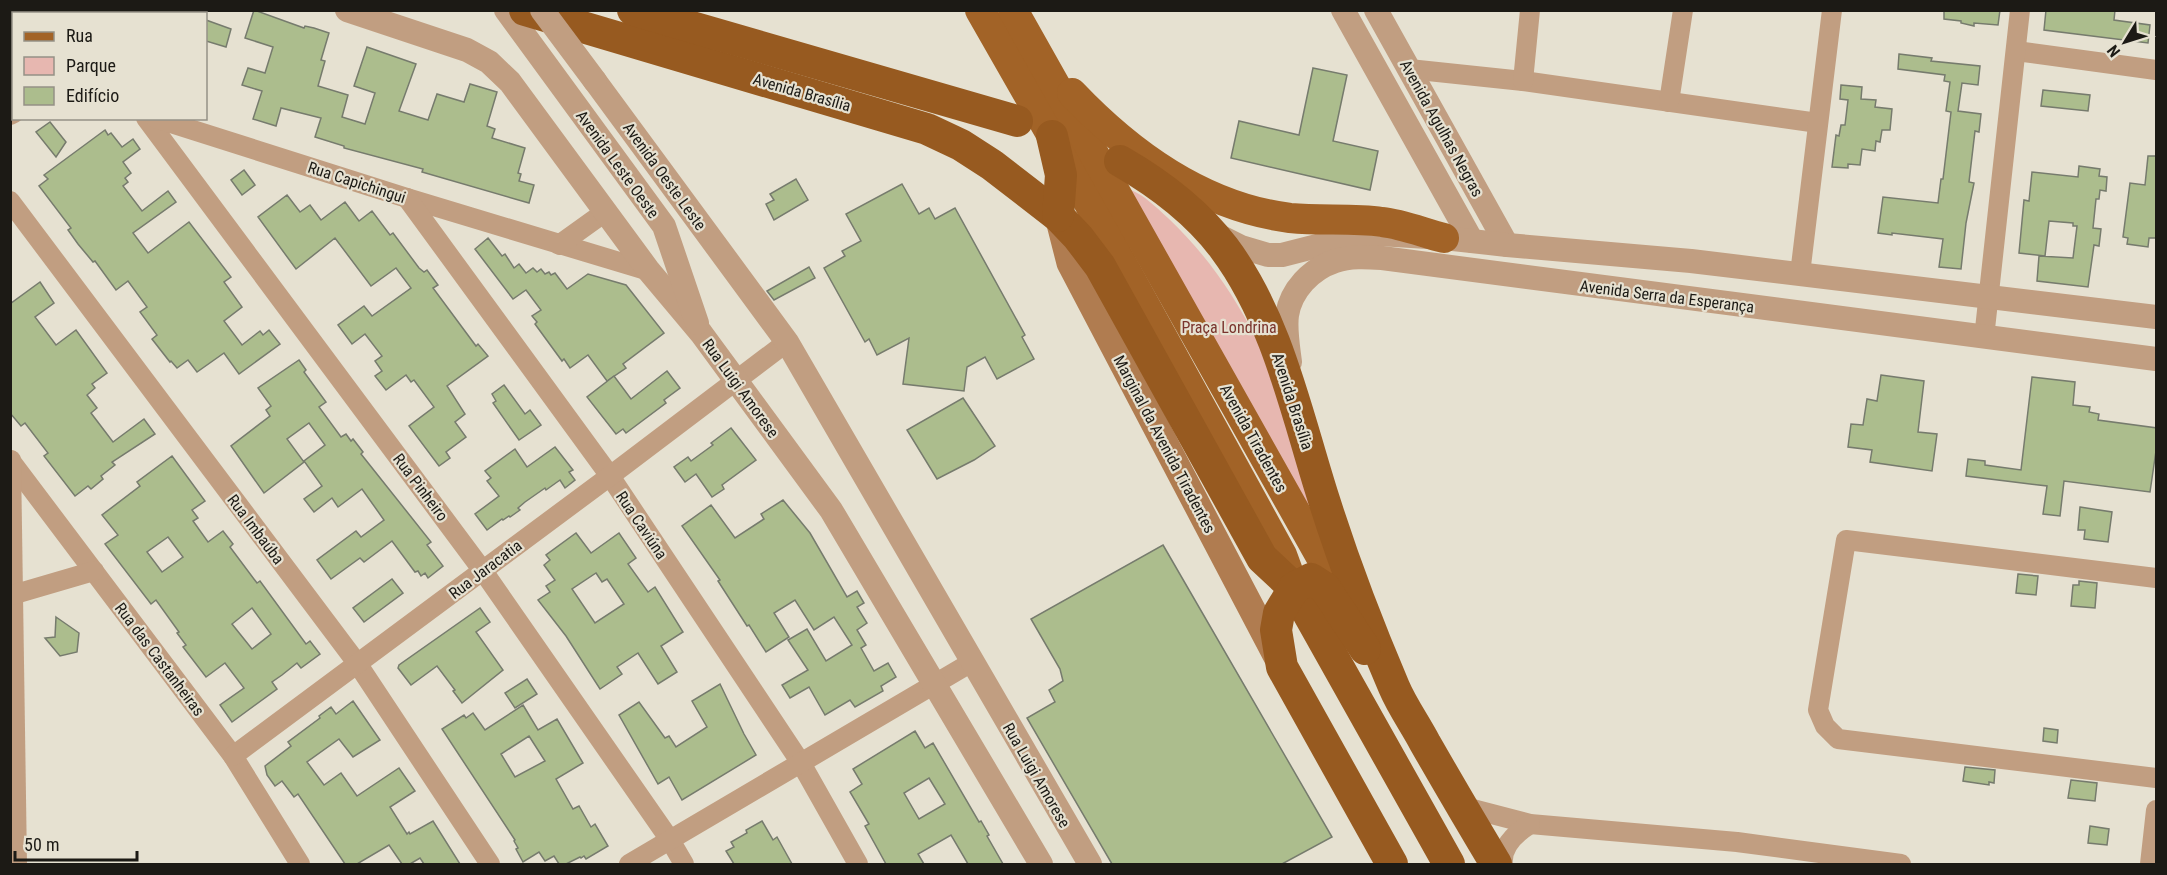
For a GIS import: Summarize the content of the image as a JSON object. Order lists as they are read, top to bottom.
{
  "streets": {
    "highway": ["Avenida Brasília", "Avenida Tiradentes"],
    "main road": ["Marginal da Avenida Tiradentes"],
    "street": [
      "Avenida Agulhas Negras",
      "Avenida Leste Oeste",
      "Avenida Oeste Leste",
      "Rua Capichingui",
      "Avenida Serra da Esperança",
      "Rua Luigi Amorese",
      "Rua Pinheiro",
      "Rua Caviúna",
      "Rua Imbaúba",
      "Rua Jaracatia",
      "Rua das Castanheiras"
    ]
  },
  "crossings": [
    ["Avenida Brasília", "Avenida Leste Oeste"],
    ["Avenida Brasília", "Avenida Serra da Esperança"],
    ["Avenida Brasília", "Avenida Tiradentes"],
    ["Avenida Brasília", "Marginal da Avenida Tiradentes"],
    ["Avenida Agulhas Negras", "Avenida Serra da Esperança"],
    ["Avenida Leste Oeste", "Rua Luigi Amorese"],
    ["Avenida Oeste Leste", "Rua Luigi Amorese"],
    ["Avenida Oeste Leste", "Rua Jaracatia"],
    ["Rua Capichingui", "Rua Luigi Amorese"],
    ["Rua Capichingui", "Rua Caviúna"],
    ["Rua Luigi Amorese", "Rua Jaracatia"],
    ["Rua Pinheiro", "Rua Jaracatia"],
    ["Rua Caviúna", "Rua Jaracatia"],
    ["Rua Imbaúba", "Rua Jaracatia"],
    ["Rua Jaracatia", "Rua das Castanheiras"]
  ],
  "parks": ["Praça Londrina"],
  "legend": ["Rua", "Parque", "Edifício"],
  "scale_bar": "50 m",
  "north": "bottom left"
}
